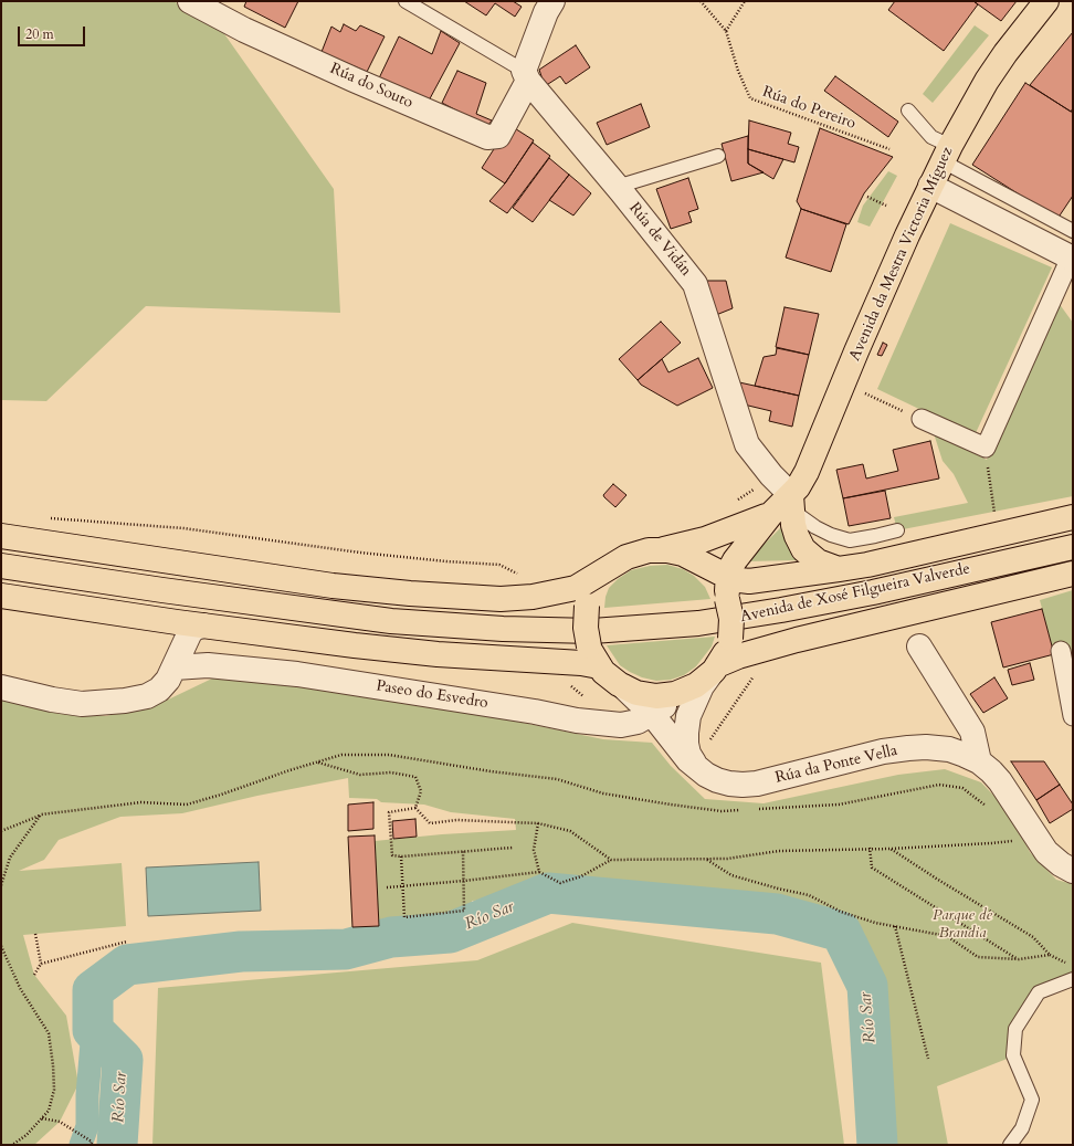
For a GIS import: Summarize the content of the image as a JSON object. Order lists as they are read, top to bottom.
{
  "streets": {
    "main road": ["Avenida da Mestra Victoria Míguez", "Avenida de Xosé Filgueira Valverde"],
    "street": [
      "Rúa do Souto",
      "Rúa de Vidán",
      "Paseo do Esvedro",
      "Rúa da Ponte Vella"
    ],
    "path": ["Rúa do Pereiro"]
  },
  "crossings": [
    ["Rúa do Souto", "Rúa de Vidán"],
    ["Rúa de Vidán", "Avenida da Mestra Victoria Míguez"],
    ["Avenida da Mestra Victoria Míguez", "Paseo do Esvedro"],
    ["Avenida da Mestra Victoria Míguez", "Rúa da Ponte Vella"],
    ["Paseo do Esvedro", "Rúa da Ponte Vella"]
  ],
  "water": ["Río Sar"],
  "parks": ["Parque de Brandia"],
  "scale_bar": "20 m"
}
